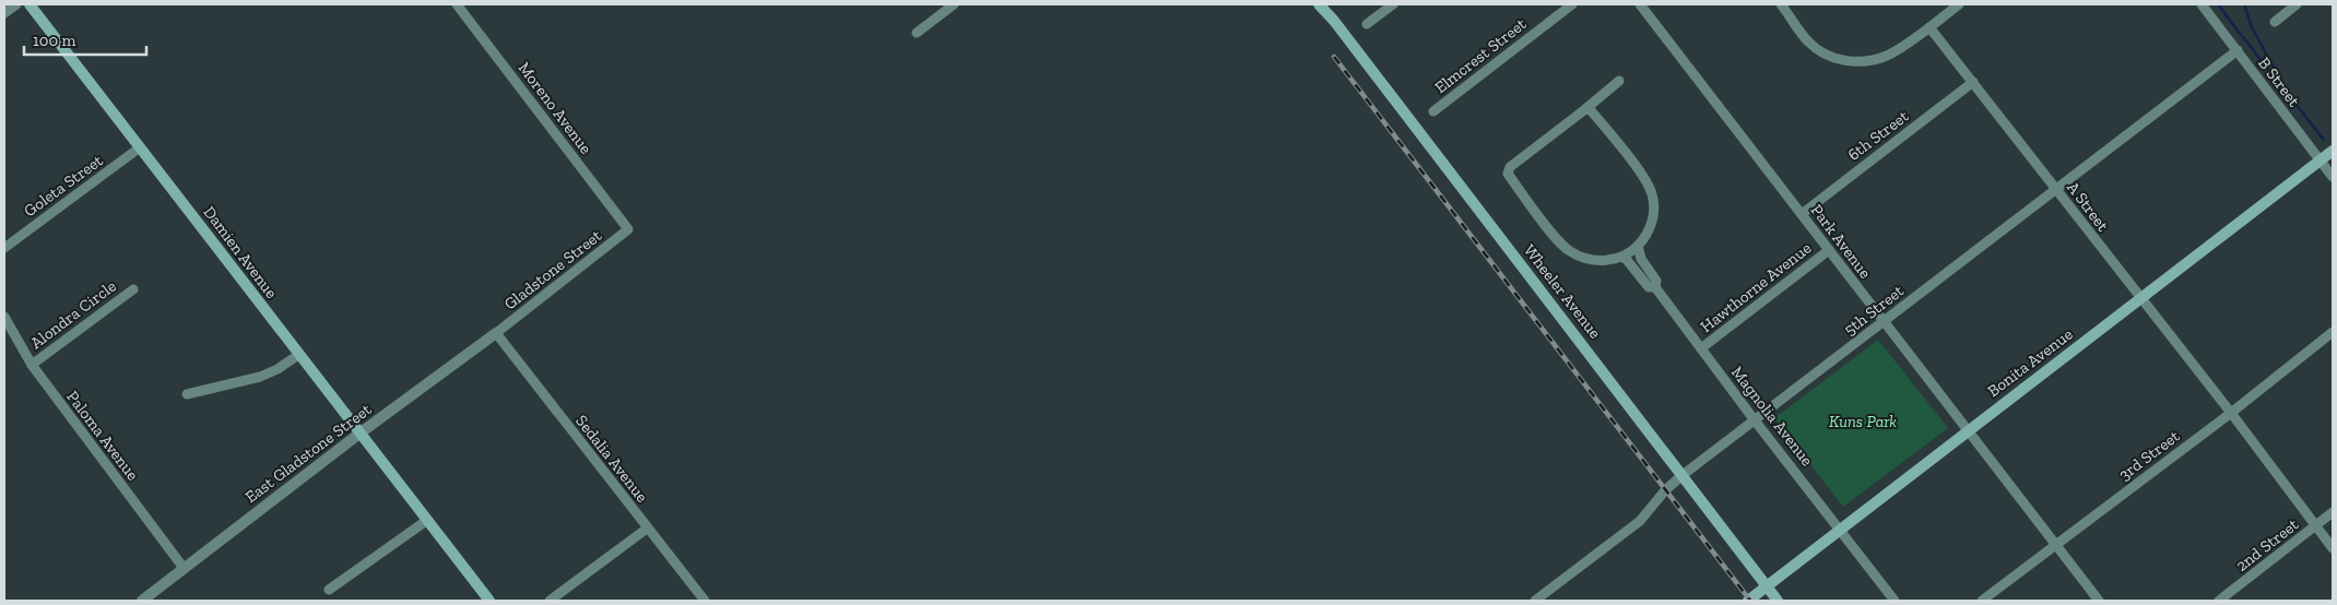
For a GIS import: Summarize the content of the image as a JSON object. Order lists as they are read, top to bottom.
{
  "streets": {
    "main road": ["Damien Avenue", "Wheeler Avenue", "Bonita Avenue"],
    "street": [
      "Elmcrest Street",
      "B Street",
      "Moreno Avenue",
      "6th Street",
      "Goleta Street",
      "A Street",
      "Park Avenue",
      "Gladstone Street",
      "Hawthorne Avenue",
      "5th Street",
      "Alondra Circle",
      "Magnolia Avenue",
      "Paloma Avenue",
      "East Gladstone Street",
      "3rd Street",
      "Sedalia Avenue",
      "2nd Street"
    ]
  },
  "crossings": [
    ["B Street", "5th Street"],
    ["B Street", "Bonita Avenue"],
    ["Moreno Avenue", "Gladstone Street"],
    ["6th Street", "A Street"],
    ["6th Street", "Park Avenue"],
    ["Goleta Street", "Damien Avenue"],
    ["A Street", "5th Street"],
    ["A Street", "Bonita Avenue"],
    ["A Street", "3rd Street"],
    ["A Street", "2nd Street"],
    ["Park Avenue", "Hawthorne Avenue"],
    ["Park Avenue", "5th Street"],
    ["Park Avenue", "Bonita Avenue"],
    ["Park Avenue", "3rd Street"],
    ["Damien Avenue", "East Gladstone Street"],
    ["Gladstone Street", "East Gladstone Street"],
    ["Gladstone Street", "Sedalia Avenue"],
    ["Hawthorne Avenue", "Magnolia Avenue"],
    ["Wheeler Avenue", "5th Street"],
    ["Wheeler Avenue", "Bonita Avenue"],
    ["5th Street", "Magnolia Avenue"],
    ["Alondra Circle", "Paloma Avenue"],
    ["Bonita Avenue", "Magnolia Avenue"],
    ["Paloma Avenue", "East Gladstone Street"],
    ["East Gladstone Street", "Sedalia Avenue"]
  ],
  "parks": ["Kuns Park"],
  "scale_bar": "100 m"
}
